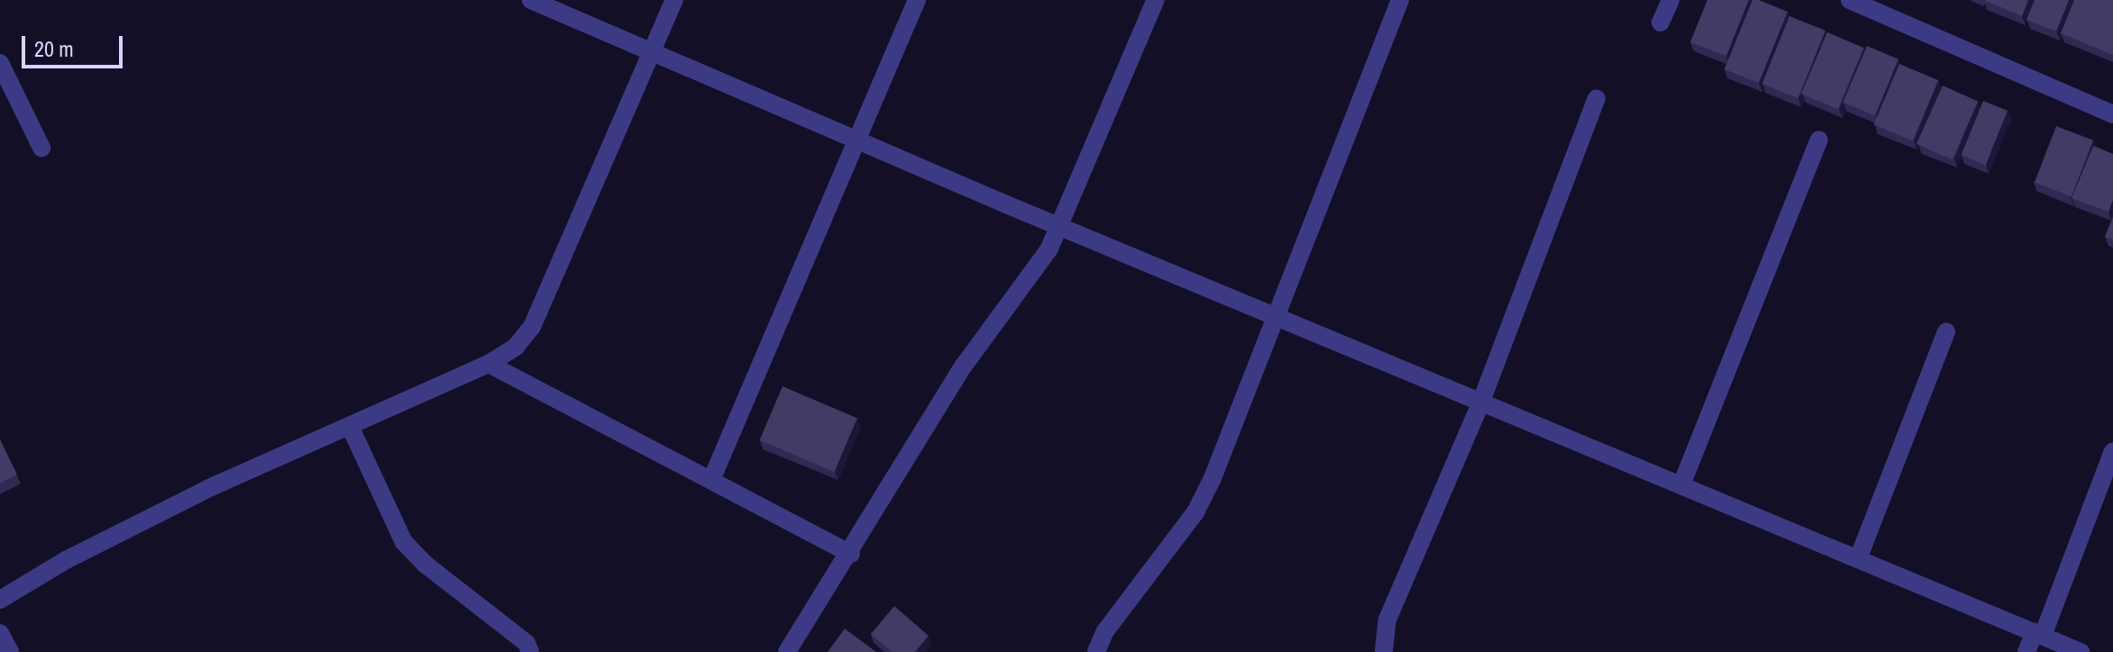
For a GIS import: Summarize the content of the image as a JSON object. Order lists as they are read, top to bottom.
{
  "scale_bar": "20 m"
}
